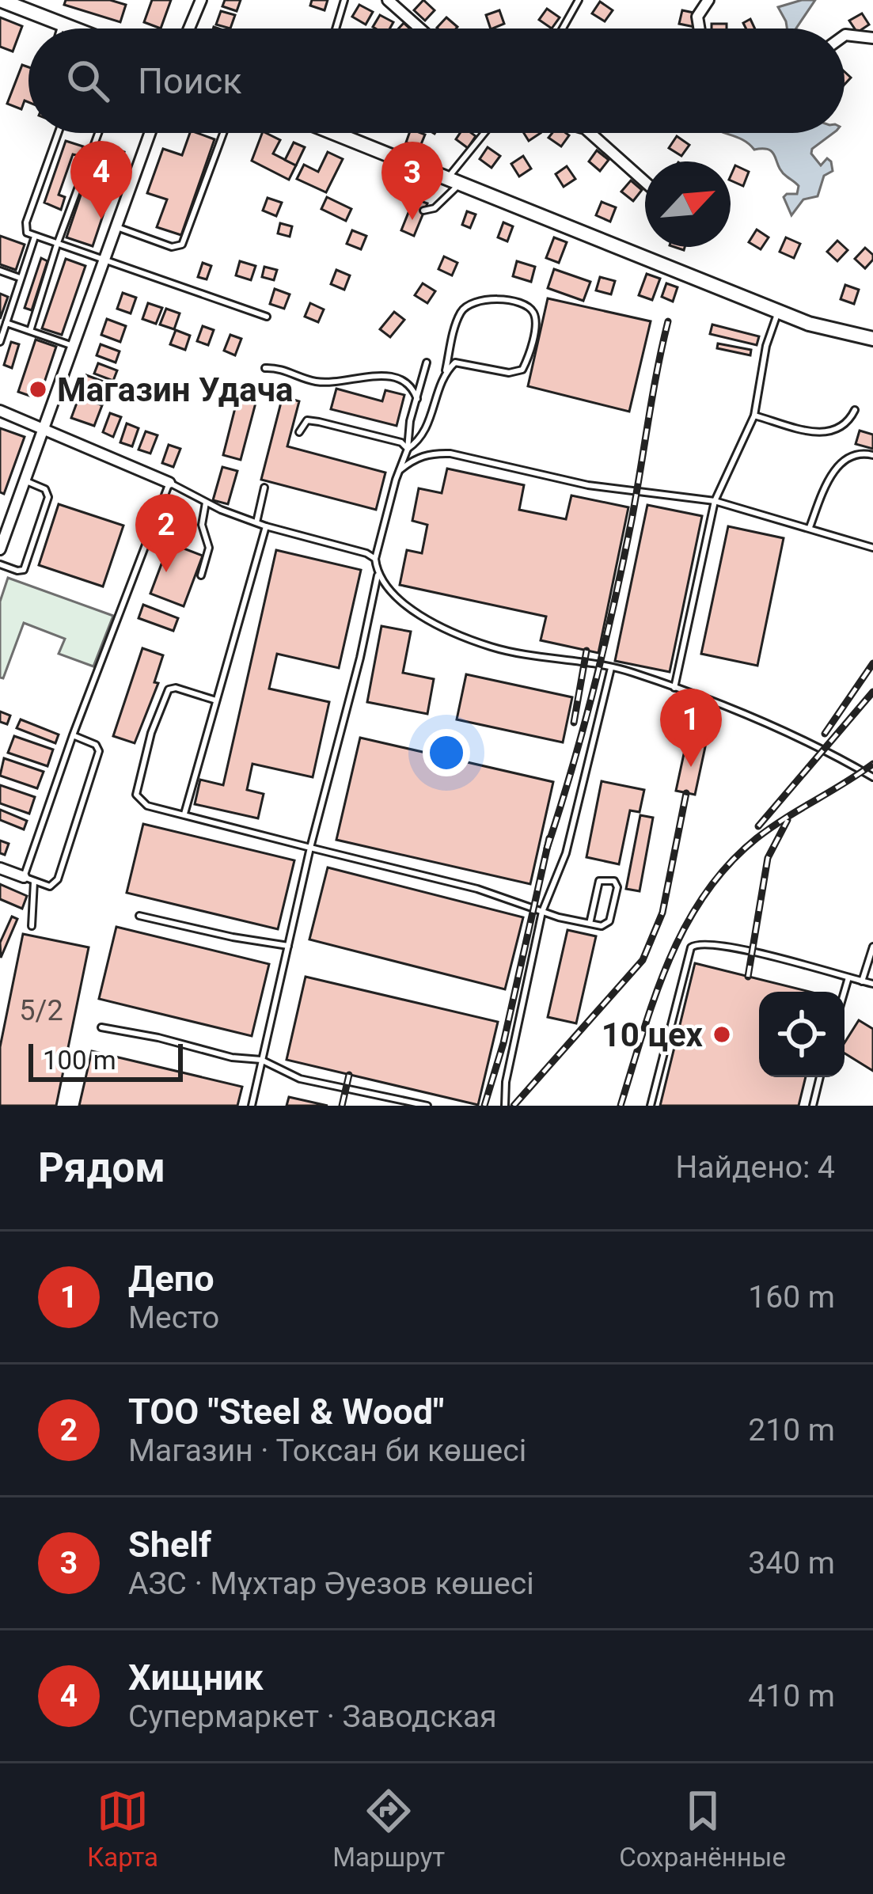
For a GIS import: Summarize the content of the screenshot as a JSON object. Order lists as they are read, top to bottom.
{
  "places": ["Магазин Удача", "10 цех"],
  "house_numbers": ["5/2"],
  "scale_bar": "100 m",
  "north": "top right",
  "page": {
    "search": "Поиск",
    "pins": [
      "4",
      "3",
      "2",
      "1"
    ],
    "scale": "100 m",
    "heading": ["Рядом", "Найдено: 4"],
    "list": [
      {
        "mark": "1",
        "name": "Депо",
        "note": "Место",
        "value": "160 m"
      },
      {
        "mark": "2",
        "name": "TOO \"Steel & Wood\"",
        "note": "Магазин · Токсан би көшесі",
        "value": "210 m"
      },
      {
        "mark": "3",
        "name": "Shelf",
        "note": "АЗС · Мұхтар Әуезов көшесі",
        "value": "340 m"
      },
      {
        "mark": "4",
        "name": "Хищник",
        "note": "Супермаркет · Заводская",
        "value": "410 m"
      }
    ],
    "nav": ["Карта", "Маршрут", "Сохранённые"]
  }
}
